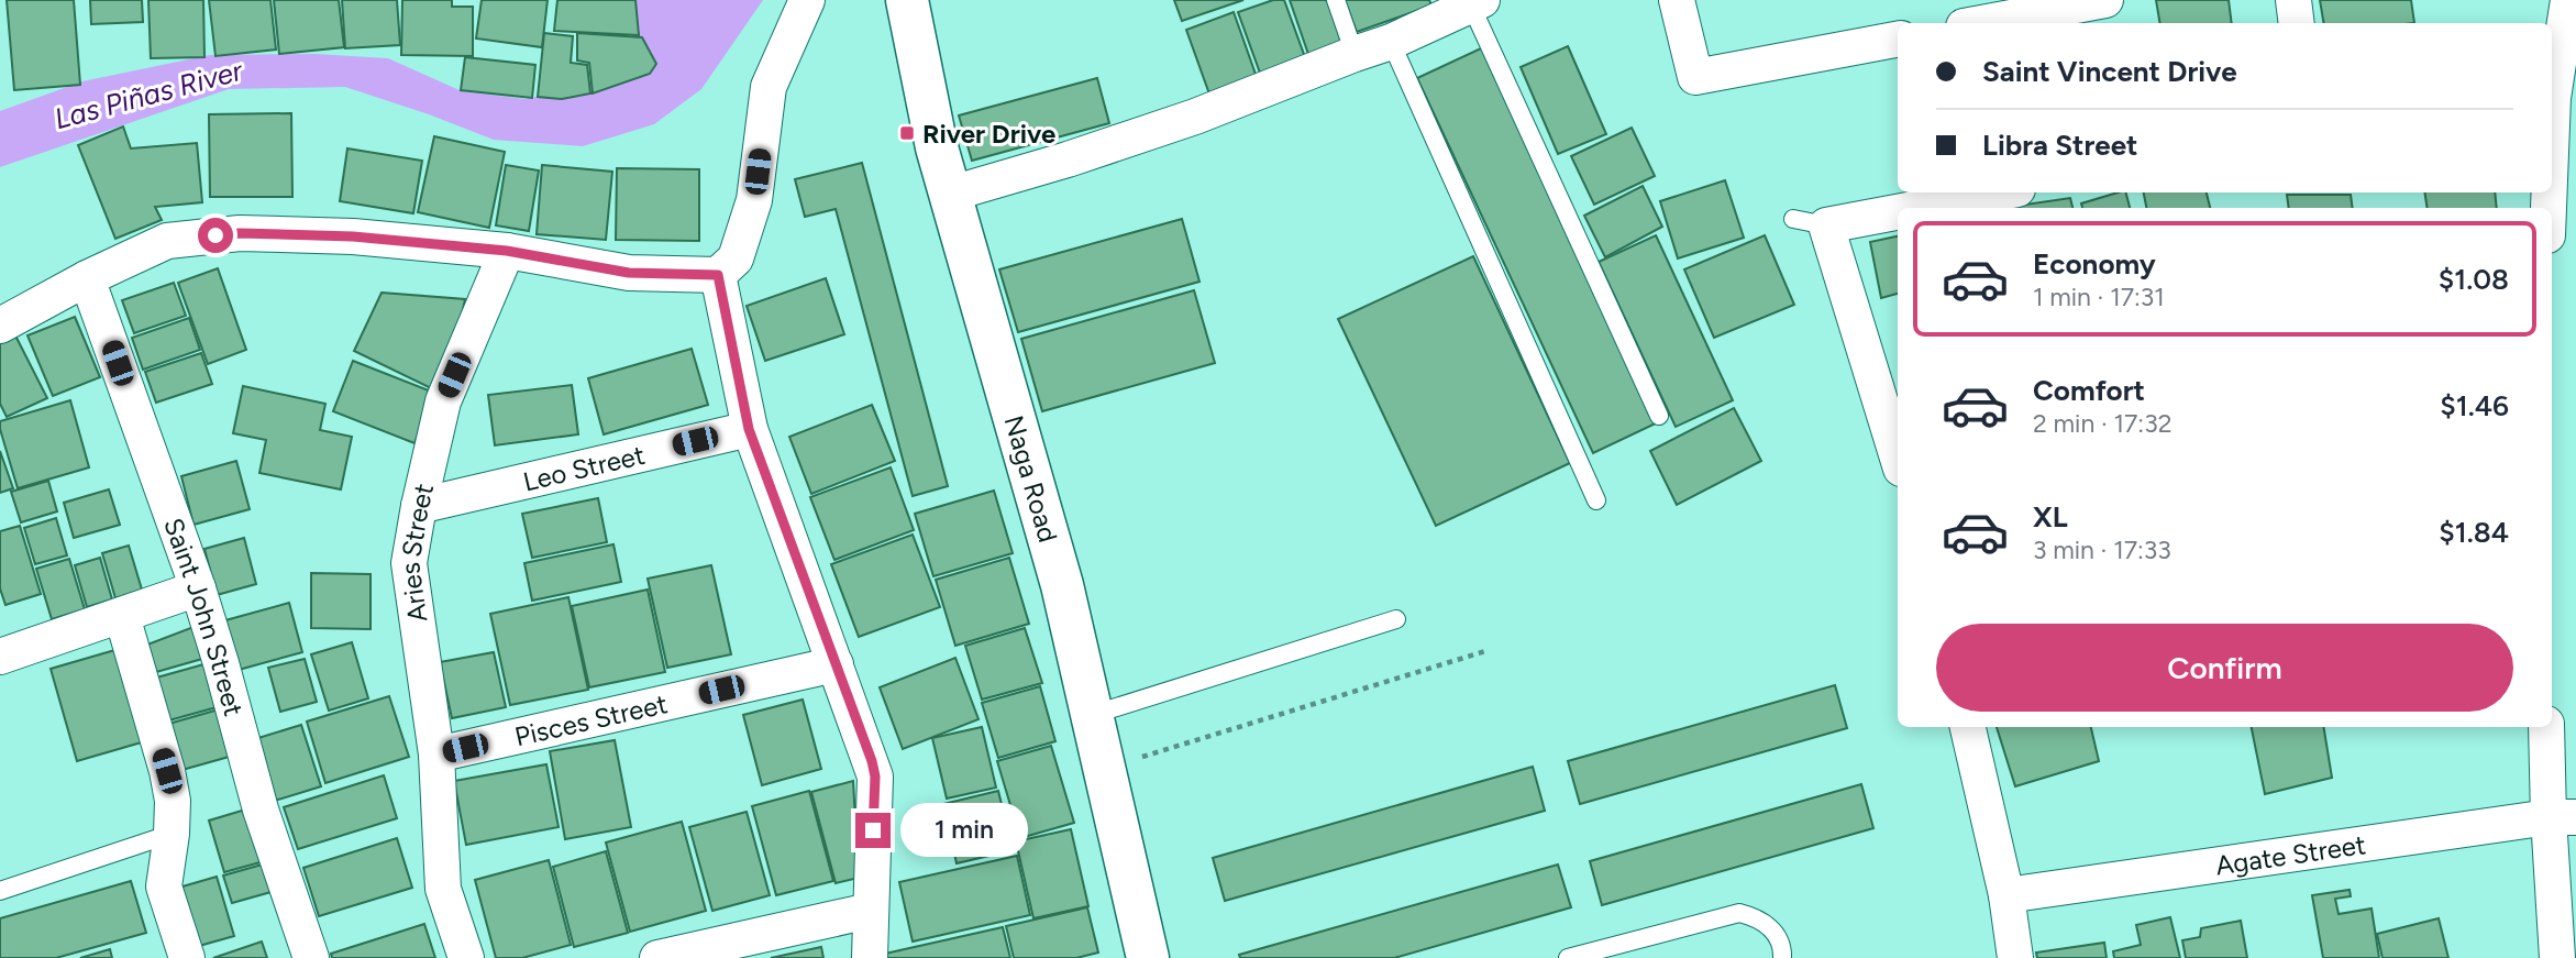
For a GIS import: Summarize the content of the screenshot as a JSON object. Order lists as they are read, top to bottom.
{
  "streets": {
    "main road": ["Naga Road"],
    "street": [
      "Leo Street",
      "Aries Street",
      "Saint John Street",
      "Pisces Street",
      "Agate Street"
    ]
  },
  "crossings": [
    ["Leo Street", "Aries Street"],
    ["Aries Street", "Pisces Street"]
  ],
  "water": ["Las Piñas River"],
  "places": {
    "transit": ["River Drive"]
  },
  "page": {
    "banner": ["Saint Vincent Drive", "Libra Street"],
    "list": [
      {
        "name": "Economy",
        "note": "1 min · 17:31",
        "value": "$1.08"
      },
      {
        "name": "Comfort",
        "note": "2 min · 17:32",
        "value": "$1.46"
      },
      {
        "name": "XL",
        "note": "3 min · 17:33",
        "value": "$1.84"
      }
    ],
    "buttons": "Confirm",
    "bubble": "1 min"
  }
}
